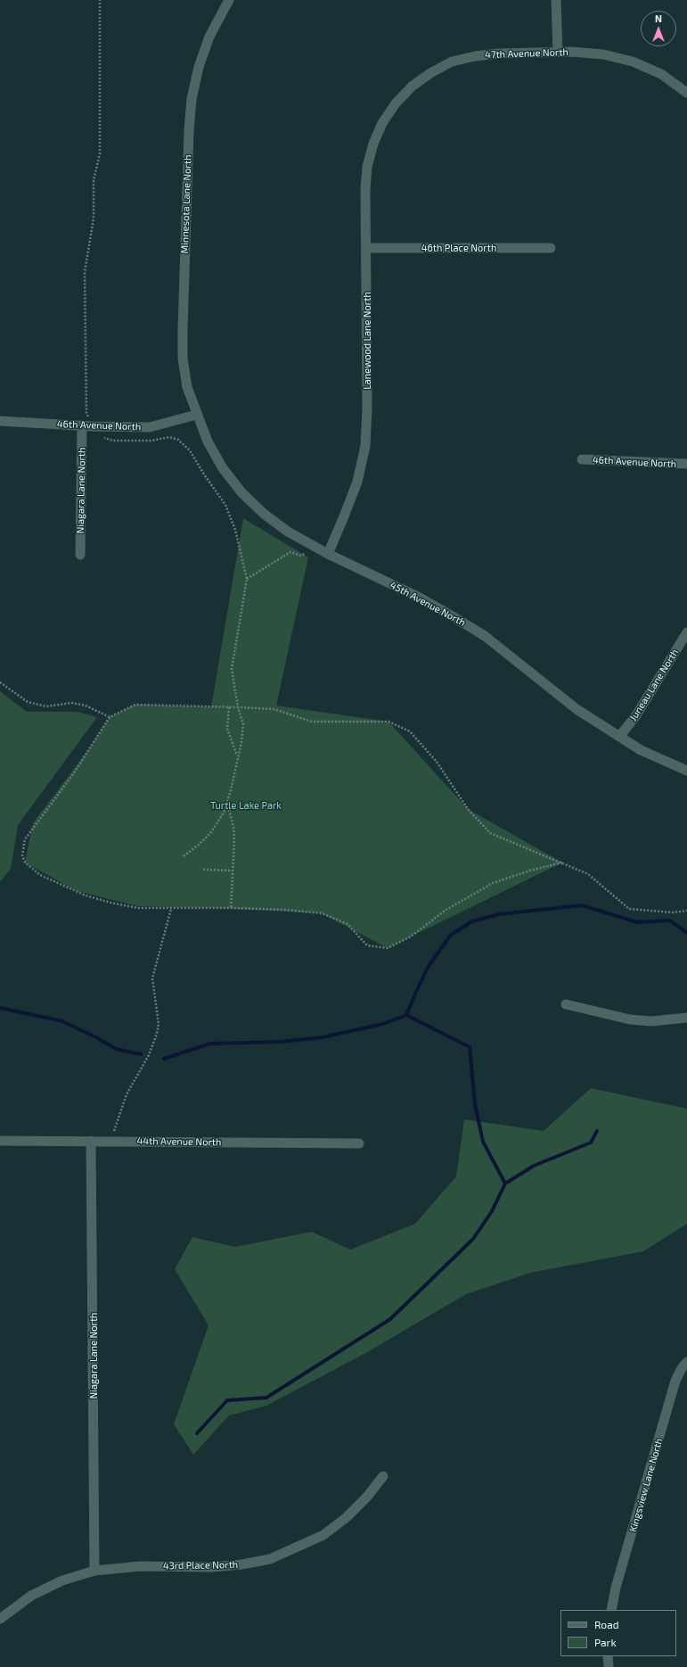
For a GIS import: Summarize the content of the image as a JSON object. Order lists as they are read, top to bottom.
{
  "streets": {
    "street": [
      "47th Avenue North",
      "Minnesota Lane North",
      "46th Place North",
      "Lanewood Lane North",
      "46th Avenue North",
      "Niagara Lane North",
      "45th Avenue North",
      "Juneau Lane North",
      "44th Avenue North",
      "Kingsview Lane North",
      "43rd Place North"
    ]
  },
  "crossings": [
    ["47th Avenue North", "Lanewood Lane North"],
    ["Minnesota Lane North", "46th Avenue North"],
    ["Minnesota Lane North", "45th Avenue North"],
    ["46th Place North", "Lanewood Lane North"],
    ["Lanewood Lane North", "45th Avenue North"],
    ["46th Avenue North", "Niagara Lane North"],
    ["46th Avenue North", "45th Avenue North"],
    ["Niagara Lane North", "44th Avenue North"],
    ["Niagara Lane North", "43rd Place North"],
    ["45th Avenue North", "Juneau Lane North"]
  ],
  "parks": ["Turtle Lake Park"],
  "legend": ["Road", "Park"],
  "north": "top"
}
